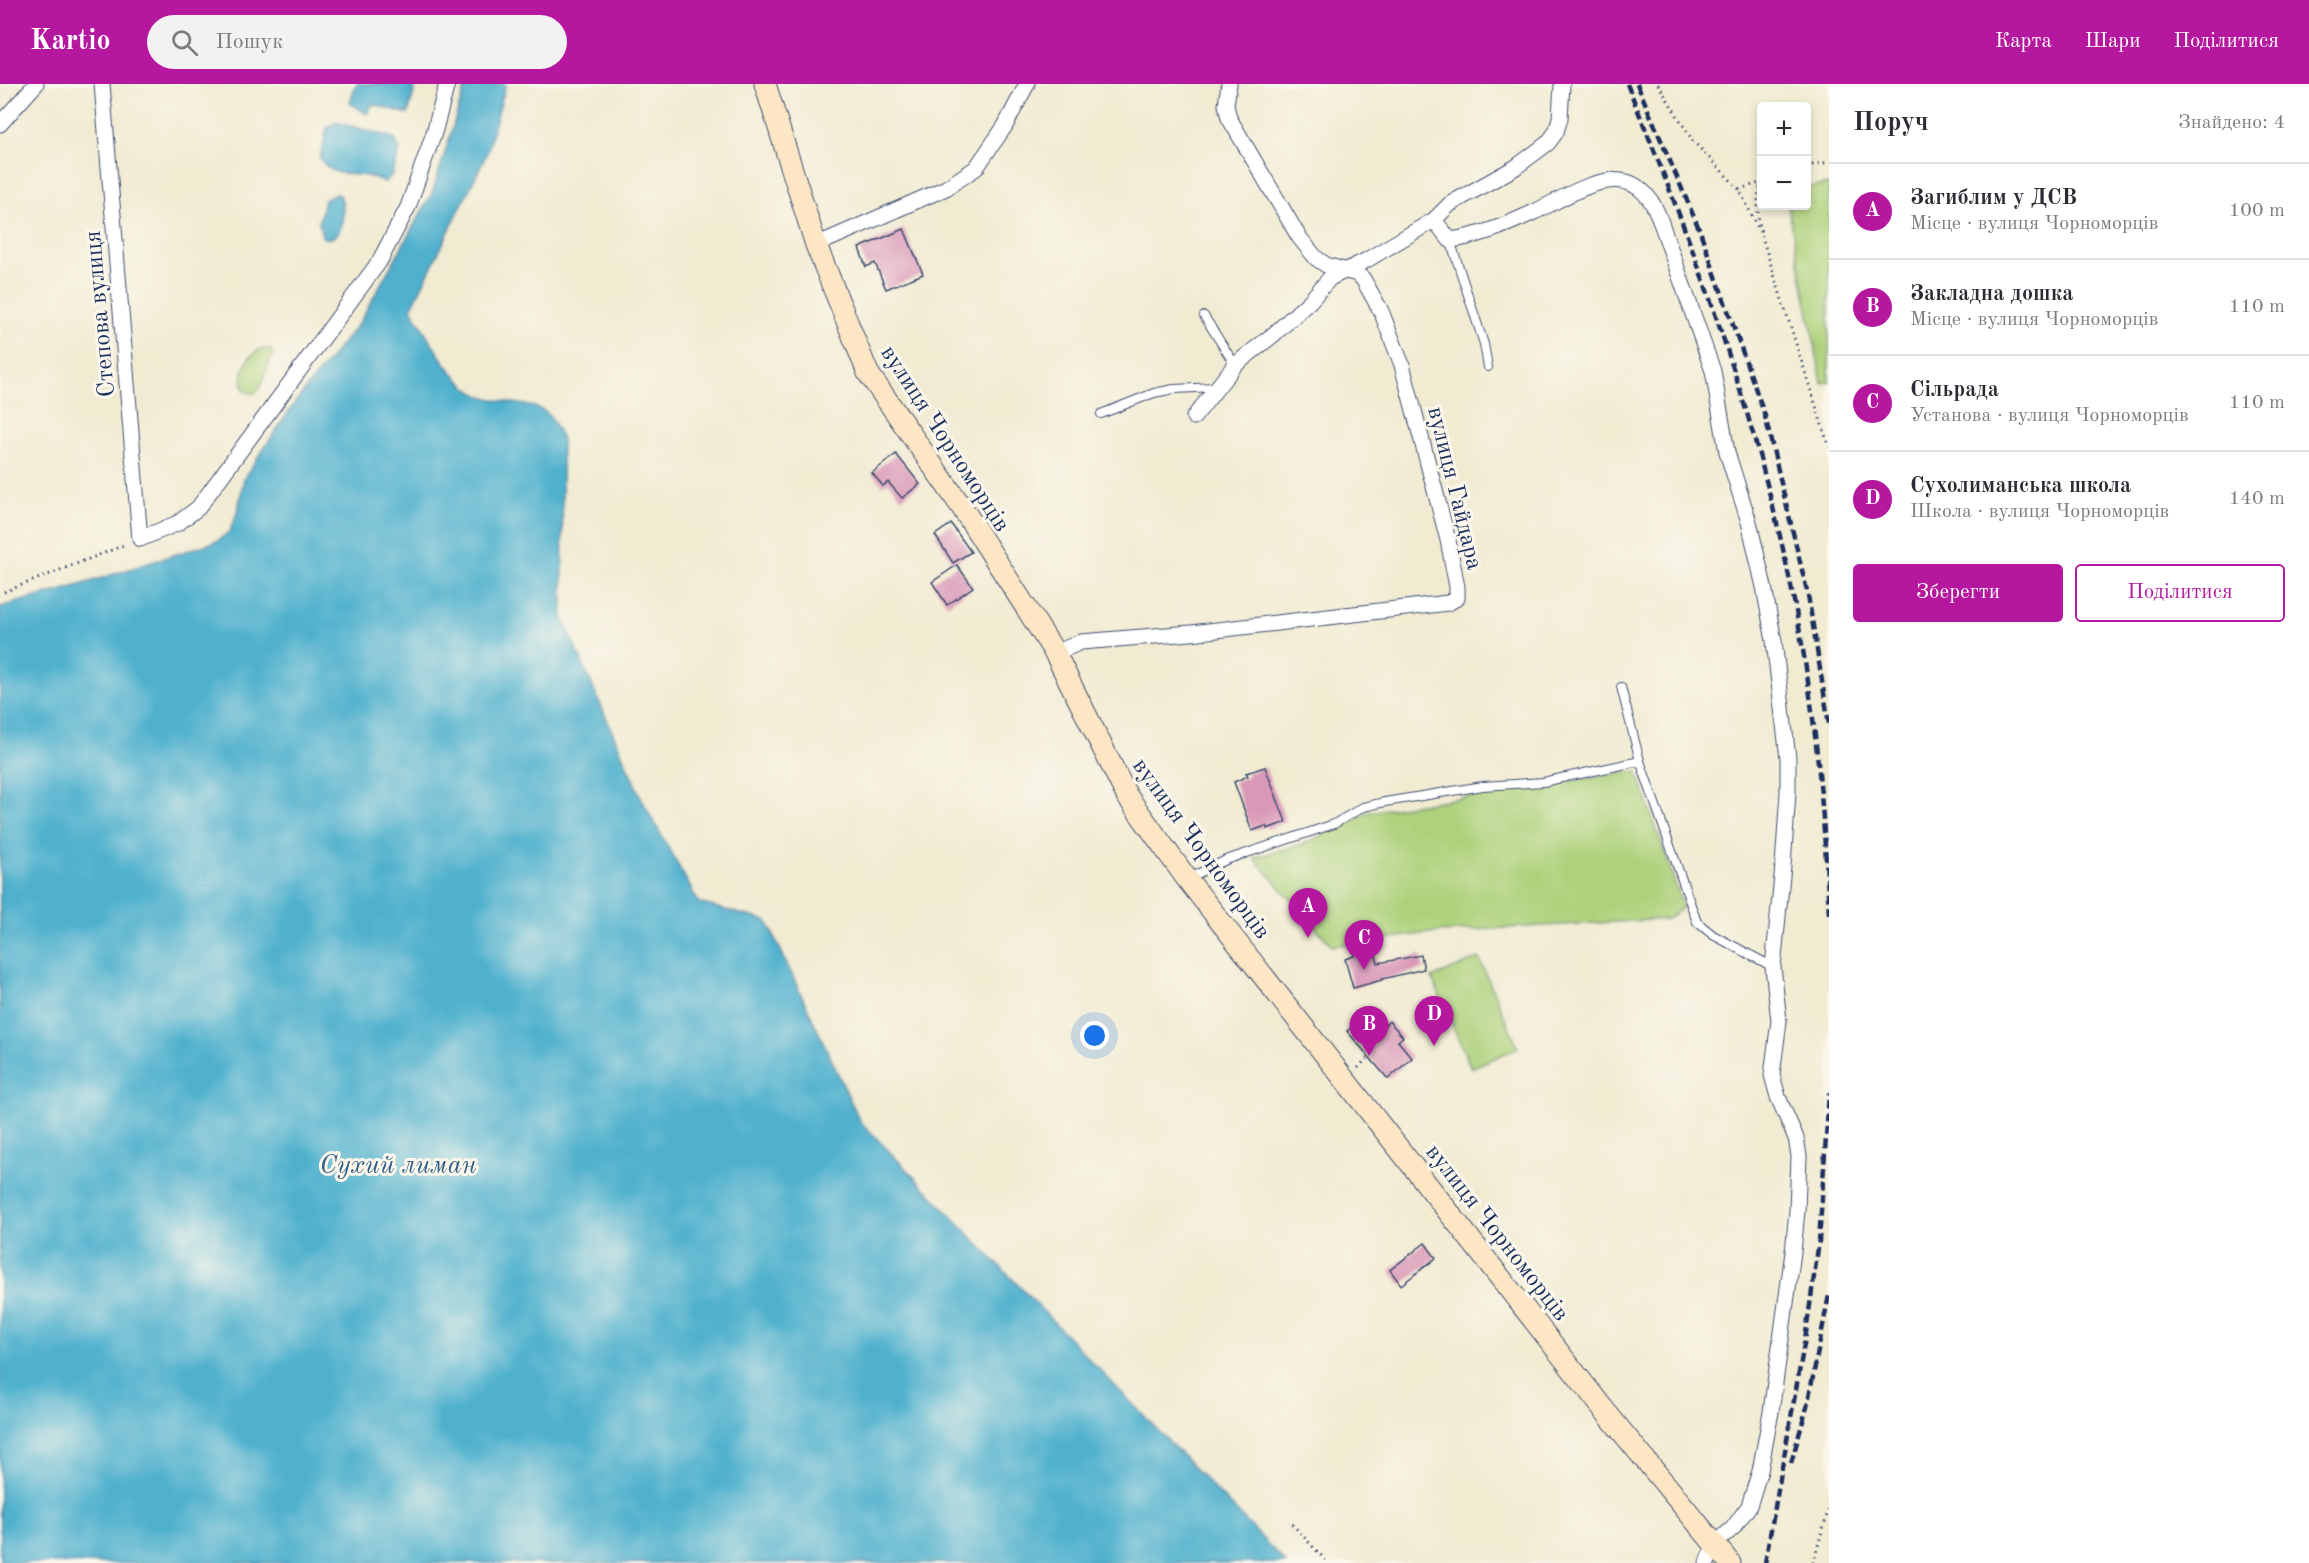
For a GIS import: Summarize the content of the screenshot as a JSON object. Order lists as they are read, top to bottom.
{
  "streets": {
    "main road": ["вулиця Чорноморців"],
    "street": ["Степова вулиця", "вулиця Гайдара"]
  },
  "crossings": [
    ["вулиця Чорноморців", "вулиця Гайдара"]
  ],
  "water": ["Сухий лиман"],
  "page": {
    "header": "Kartio",
    "search": "Пошук",
    "nav": ["Карта", "Шари", "Поділитися"],
    "heading": ["Поруч", "Знайдено: 4"],
    "map_buttons": ["+", "−"],
    "list": [
      {
        "mark": "A",
        "name": "Загиблим у ДСВ",
        "note": "Місце · вулиця Чорноморців",
        "value": "100 m"
      },
      {
        "mark": "B",
        "name": "Закладна дошка",
        "note": "Місце · вулиця Чорноморців",
        "value": "110 m"
      },
      {
        "mark": "C",
        "name": "Сільрада",
        "note": "Установа · вулиця Чорноморців",
        "value": "110 m"
      },
      {
        "mark": "D",
        "name": "Сухолиманська школа",
        "note": "Школа · вулиця Чорноморців",
        "value": "140 m"
      }
    ],
    "buttons": ["Зберегти", "Поділитися"],
    "pins": [
      "A",
      "C",
      "D",
      "B"
    ]
  }
}
